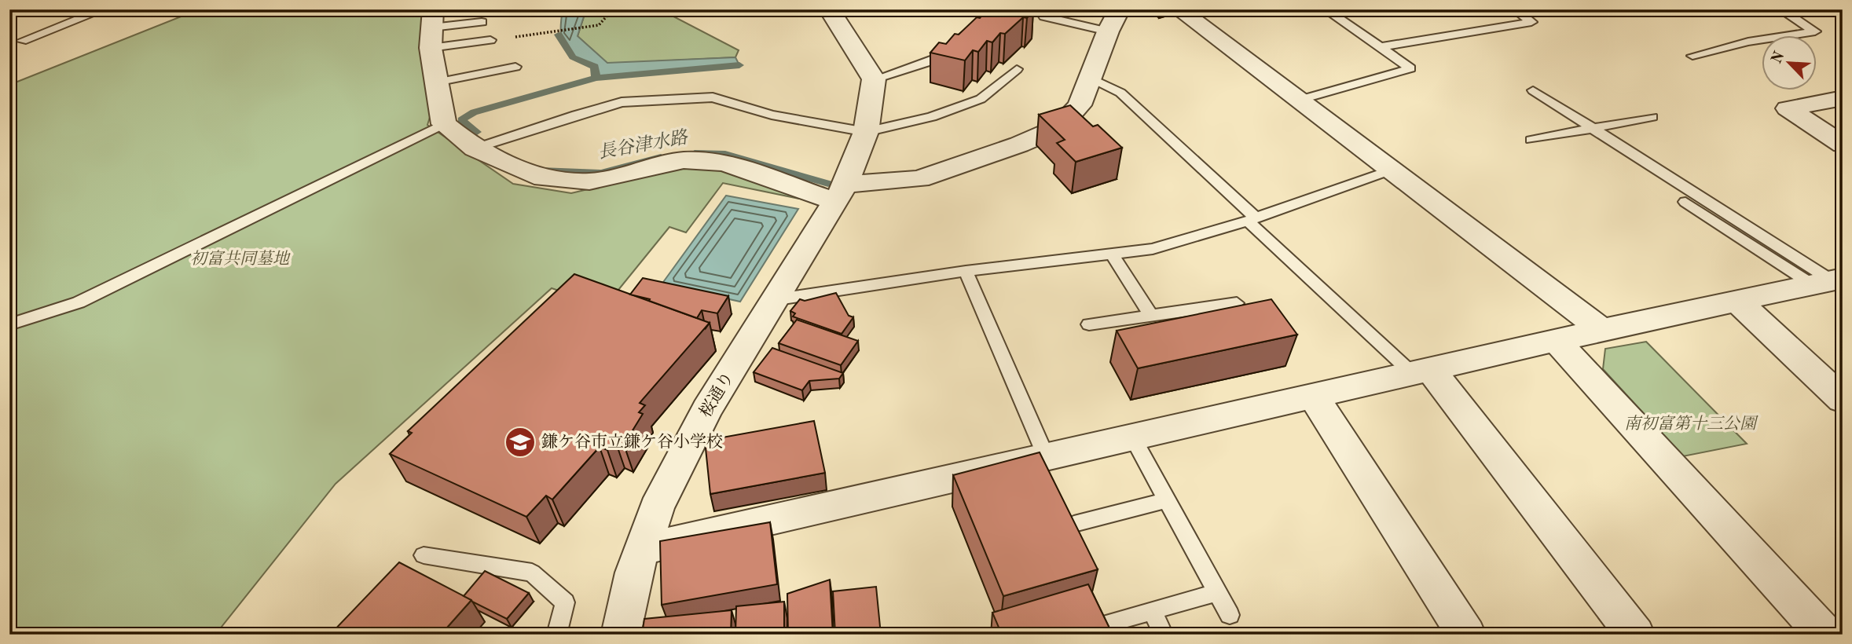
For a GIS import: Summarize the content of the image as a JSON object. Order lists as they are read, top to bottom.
{
  "streets": {
    "street": ["桜通り"]
  },
  "water": ["長谷津水路"],
  "parks": ["初富共同墓地", "南初富第十三公園"],
  "places": {
    "school or university": ["鎌ケ谷市立鎌ケ谷小学校"]
  },
  "north": "top left"
}
